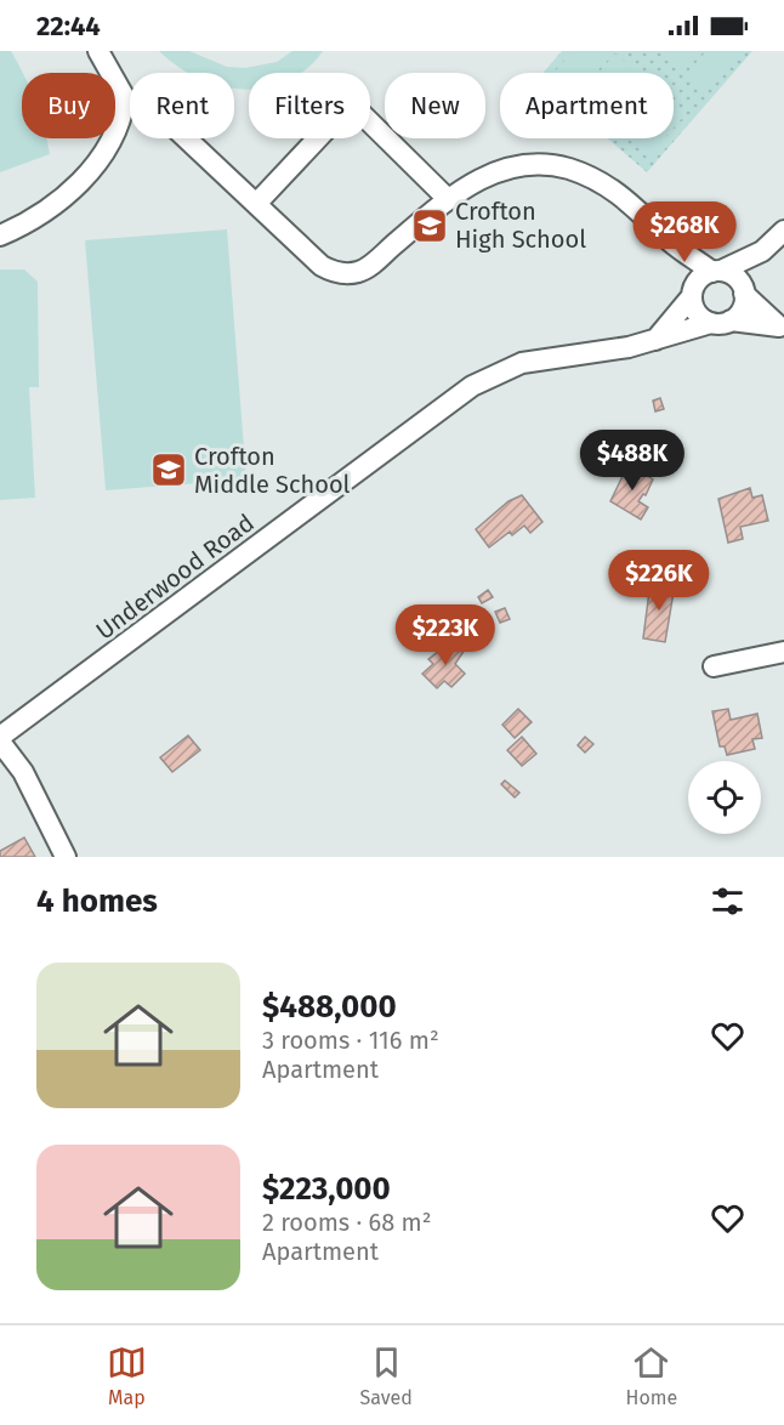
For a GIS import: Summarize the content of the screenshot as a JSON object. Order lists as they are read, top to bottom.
{
  "streets": {
    "street": ["Underwood Road"]
  },
  "places": {
    "school or university": ["Crofton High School", "Crofton Middle School"]
  },
  "page": {
    "status": "22:44",
    "chip": [
      "Buy",
      "Rent",
      "Filters",
      "New",
      "Apartment"
    ],
    "price": [
      "$268K",
      "$488K",
      "$226K",
      "$223K"
    ],
    "heading": "4 homes",
    "list": [
      {
        "name": "$488,000",
        "note": "3 rooms · 116 m² · Apartment"
      },
      {
        "name": "$223,000",
        "note": "2 rooms · 68 m² · Apartment"
      }
    ],
    "tabs": ["Map", "Saved", "Home"]
  }
}
